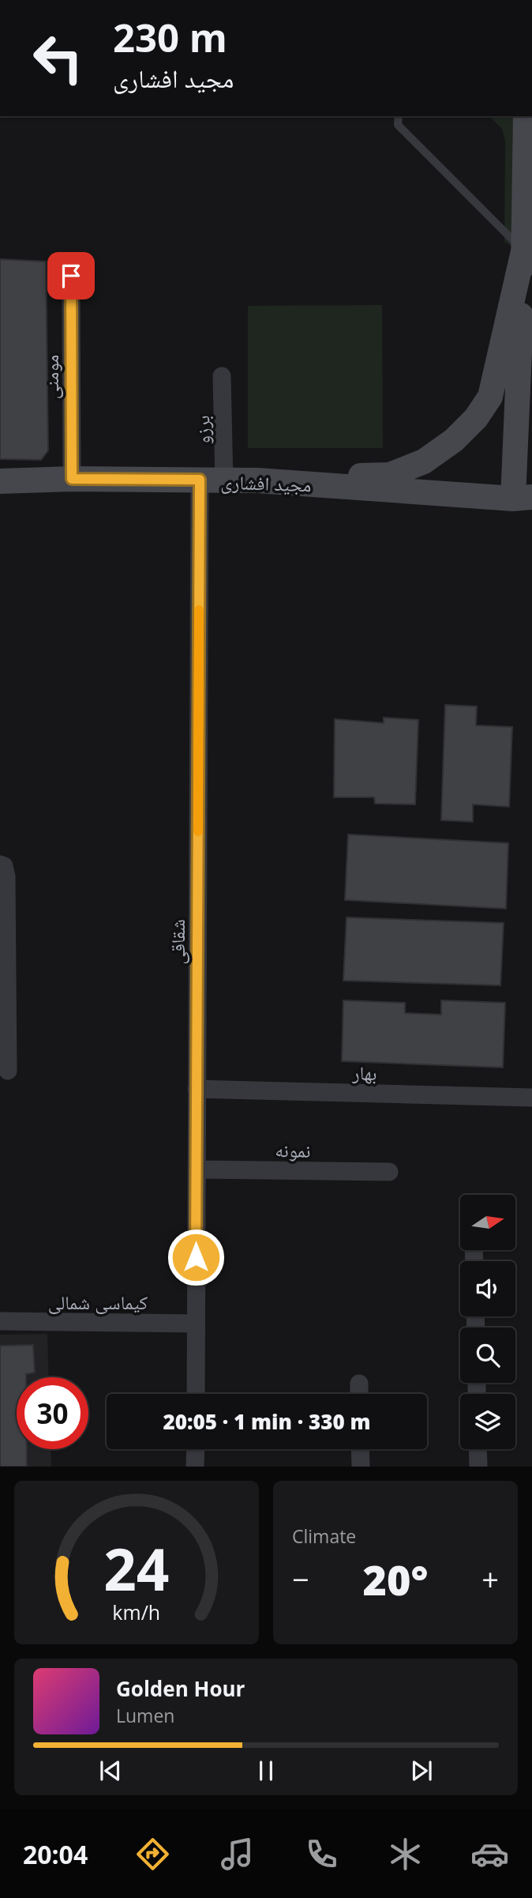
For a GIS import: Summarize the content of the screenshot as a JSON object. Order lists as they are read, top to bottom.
{
  "streets": {
    "main road": ["مجید افشاری"],
    "street": [
      "مومنی",
      "برزو",
      "شقاقی",
      "بهار",
      "نمونه",
      "کیماسی شمالی"
    ]
  },
  "crossings": [
    ["مومنی", "مجید افشاری"],
    ["برزو", "مجید افشاری"],
    ["مجید افشاری", "شقاقی"],
    ["شقاقی", "بهار"],
    ["شقاقی", "نمونه"],
    ["شقاقی", "کیماسی شمالی"]
  ],
  "north": "right",
  "page": {
    "turn": ["230 m", "مجید افشاری"],
    "limit": "30",
    "trip": "20:05 · 1 min · 330 m",
    "tile": "Climate",
    "heat": ["−", "20°", "+"],
    "song": ["Golden Hour", "Lumen"],
    "tabs": "20:04",
    "gauge": ["24", "km/h"]
  }
}
